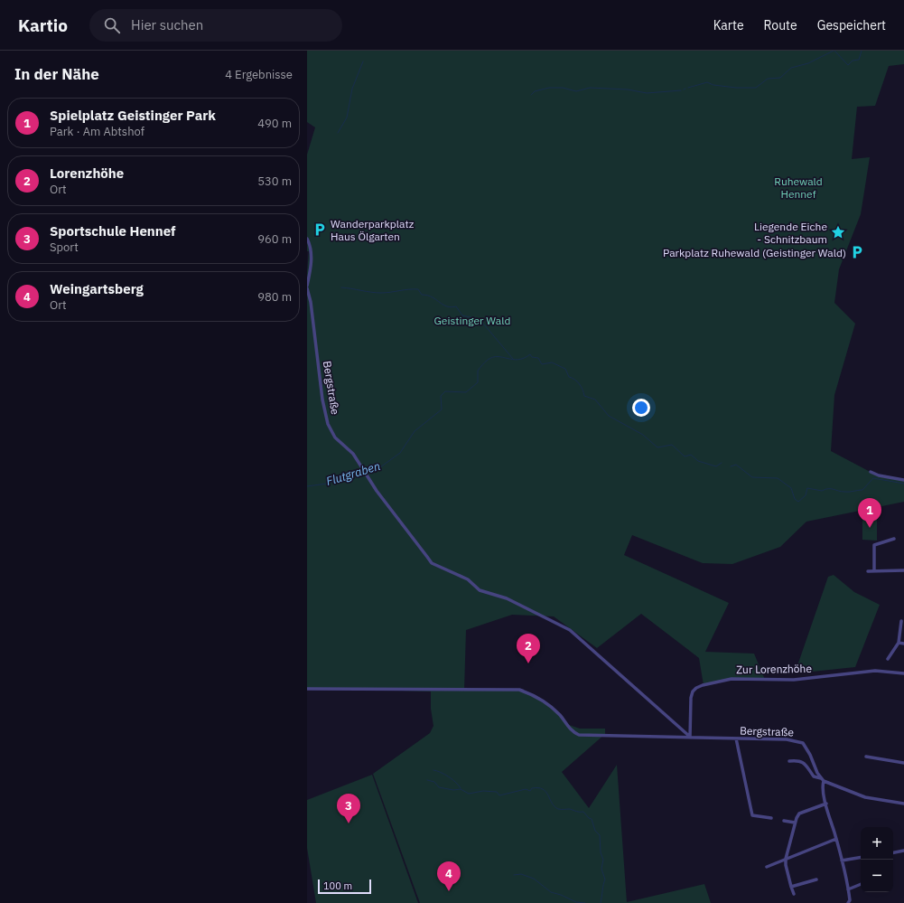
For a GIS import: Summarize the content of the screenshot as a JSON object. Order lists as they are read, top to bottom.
{
  "streets": {
    "street": ["Bergstraße", "Zur Lorenzhöhe"]
  },
  "crossings": [
    ["Bergstraße", "Zur Lorenzhöhe"]
  ],
  "water": ["Flutgraben"],
  "parks": ["Ruhewald Hennef", "Geistinger Wald"],
  "places": {
    "parking": ["Wanderparkplatz Haus Ölgarten", "Parkplatz Ruhewald (Geistinger Wald)"],
    "place": ["Liegende Eiche - Schnitzbaum"]
  },
  "scale_bar": "100 m",
  "page": {
    "header": "Kartio",
    "search": "Hier suchen",
    "nav": ["Karte", "Route", "Gespeichert"],
    "heading": ["In der Nähe", "4 Ergebnisse"],
    "list": [
      {
        "mark": "1",
        "name": "Spielplatz Geistinger Park",
        "note": "Park · Am Abtshof",
        "value": "490 m"
      },
      {
        "mark": "2",
        "name": "Lorenzhöhe",
        "note": "Ort",
        "value": "530 m"
      },
      {
        "mark": "3",
        "name": "Sportschule Hennef",
        "note": "Sport",
        "value": "960 m"
      },
      {
        "mark": "4",
        "name": "Weingartsberg",
        "note": "Ort",
        "value": "980 m"
      }
    ],
    "pins": [
      "1",
      "2",
      "3",
      "4"
    ],
    "map_buttons": ["+", "−"],
    "scale": "100 m"
  }
}
